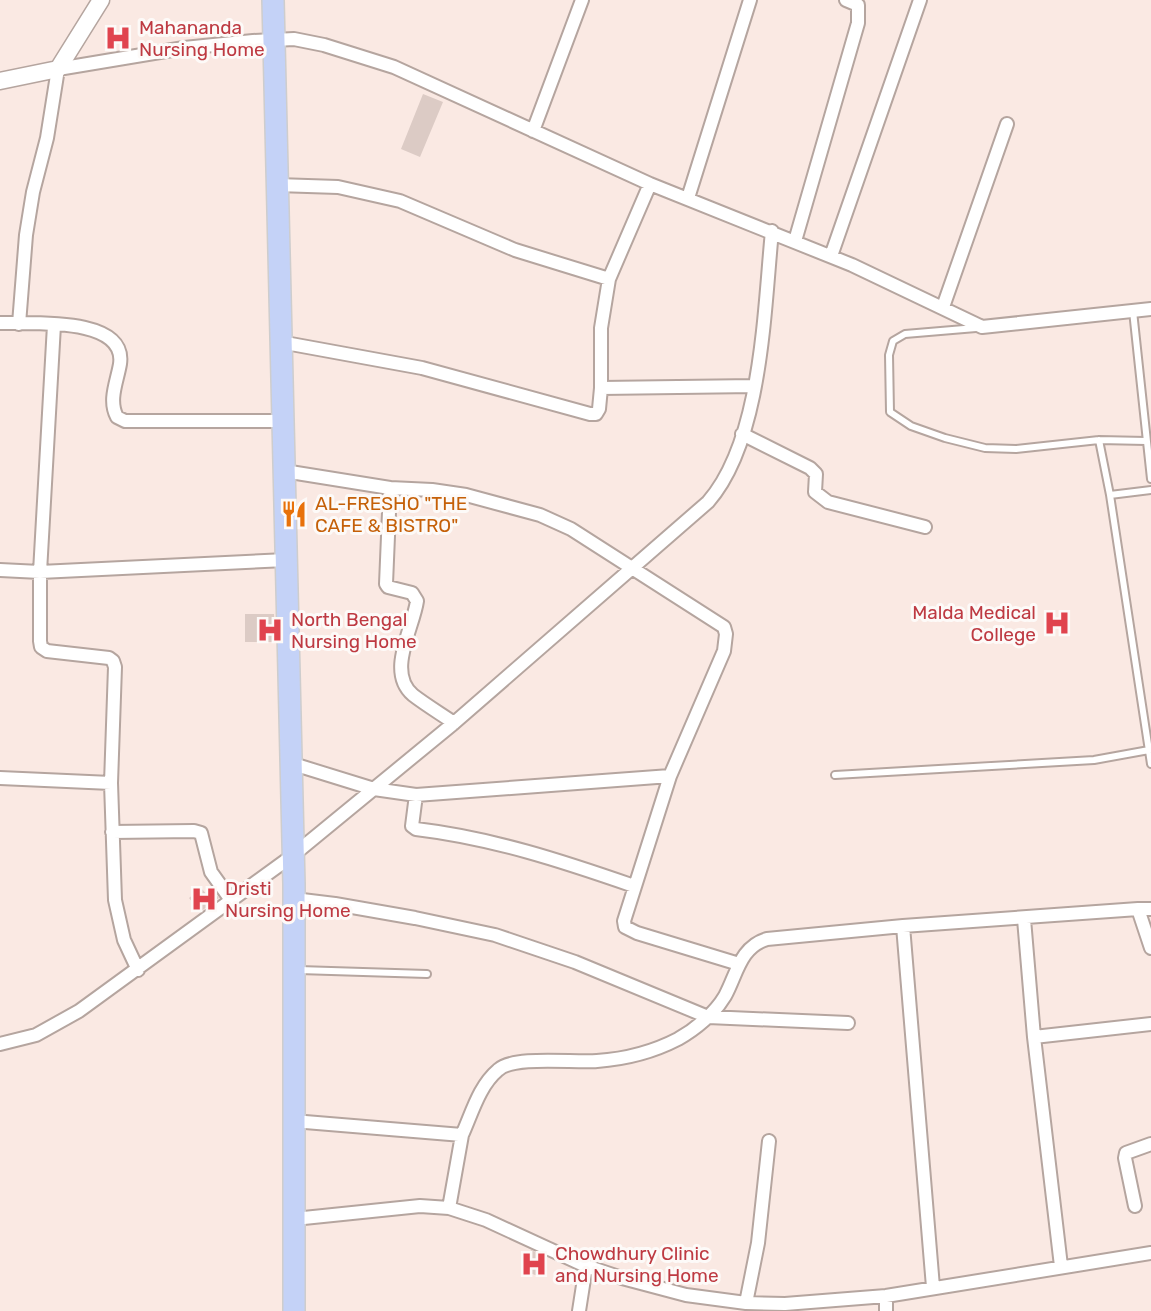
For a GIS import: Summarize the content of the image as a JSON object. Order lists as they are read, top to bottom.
{
  "places": {
    "hospital": [
      "Mahananda Nursing Home",
      "Malda Medical College",
      "North Bengal Nursing Home",
      "Dristi Nursing Home",
      "Chowdhury Clinic and Nursing Home"
    ],
    "restaurant": ["AL-FRESHO \"THE CAFE & BISTRO\""]
  }
}
